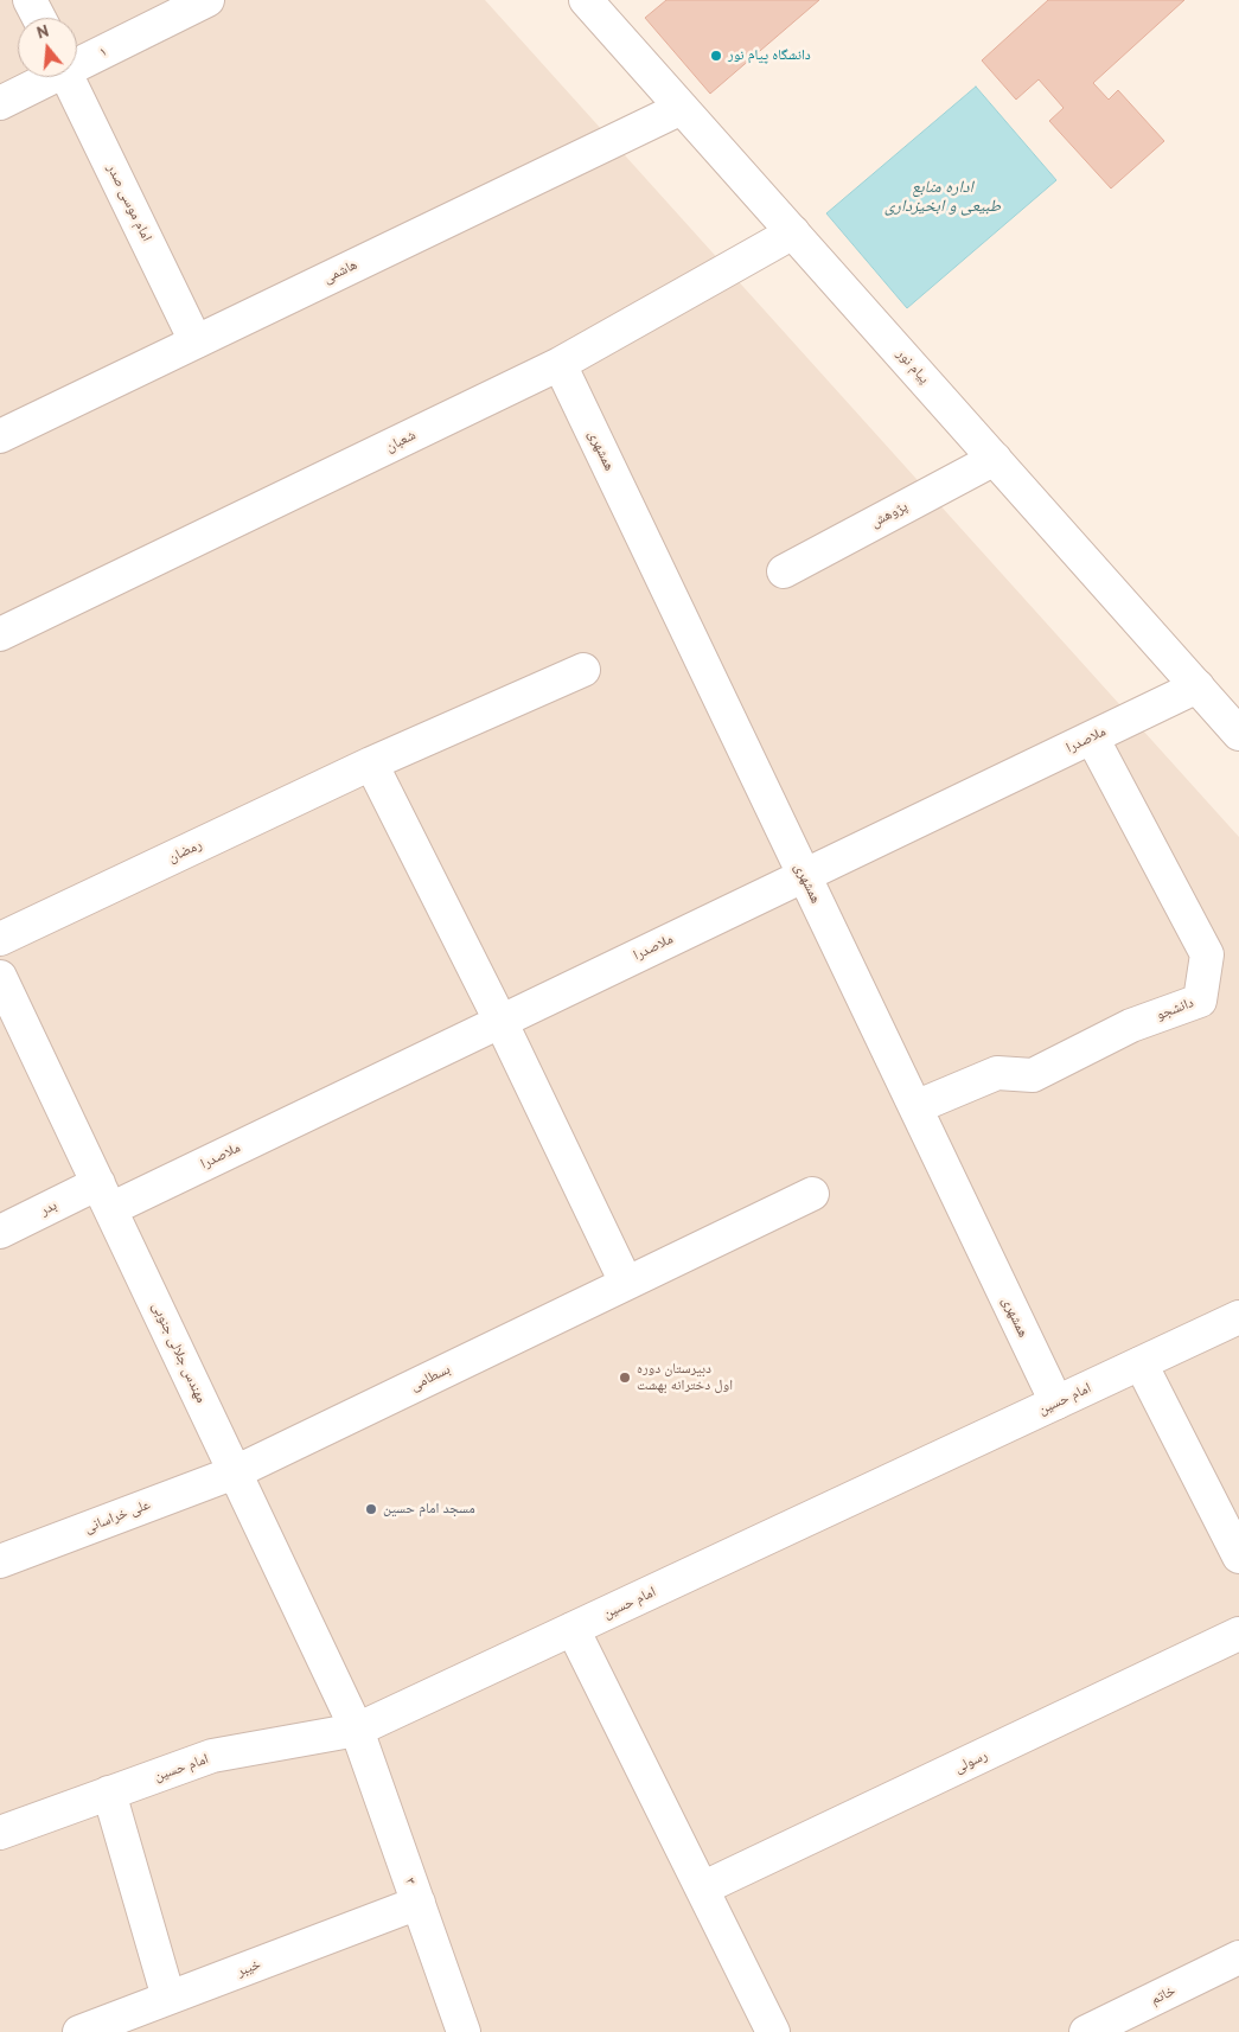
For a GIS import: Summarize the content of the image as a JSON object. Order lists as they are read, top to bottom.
{
  "streets": {
    "street": [
      "۱",
      "امام موسی صدر",
      "هاشمی",
      "پیام نور",
      "شعبان",
      "همشهری",
      "پژوهش",
      "ملاصدرا",
      "رمضان",
      "دانشجو",
      "بدر",
      "مهندس جلالی جنوبی",
      "بسطامی",
      "امام حسین",
      "علی خراسانی",
      "رسولی",
      "۳",
      "خیبر",
      "خاتم"
    ]
  },
  "crossings": [
    ["امام موسی صدر", "هاشمی"],
    ["هاشمی", "پیام نور"],
    ["پیام نور", "شعبان"],
    ["پیام نور", "پژوهش"],
    ["پیام نور", "ملاصدرا"],
    ["شعبان", "همشهری"],
    ["همشهری", "ملاصدرا"],
    ["همشهری", "دانشجو"],
    ["همشهری", "امام حسین"],
    ["ملاصدرا", "دانشجو"],
    ["ملاصدرا", "بدر"],
    ["ملاصدرا", "مهندس جلالی جنوبی"],
    ["بدر", "مهندس جلالی جنوبی"],
    ["مهندس جلالی جنوبی", "بسطامی"],
    ["مهندس جلالی جنوبی", "امام حسین"],
    ["مهندس جلالی جنوبی", "علی خراسانی"],
    ["مهندس جلالی جنوبی", "۳"],
    ["بسطامی", "علی خراسانی"],
    ["امام حسین", "۳"],
    ["۳", "خیبر"]
  ],
  "water": ["اداره منابع طبیعی و ابخیزداری"],
  "places": ["دانشگاه پیام نور", "دبیرستان دوره اول دخترانه بهشت", "مسجد امام حسین"],
  "north": "top"
}
